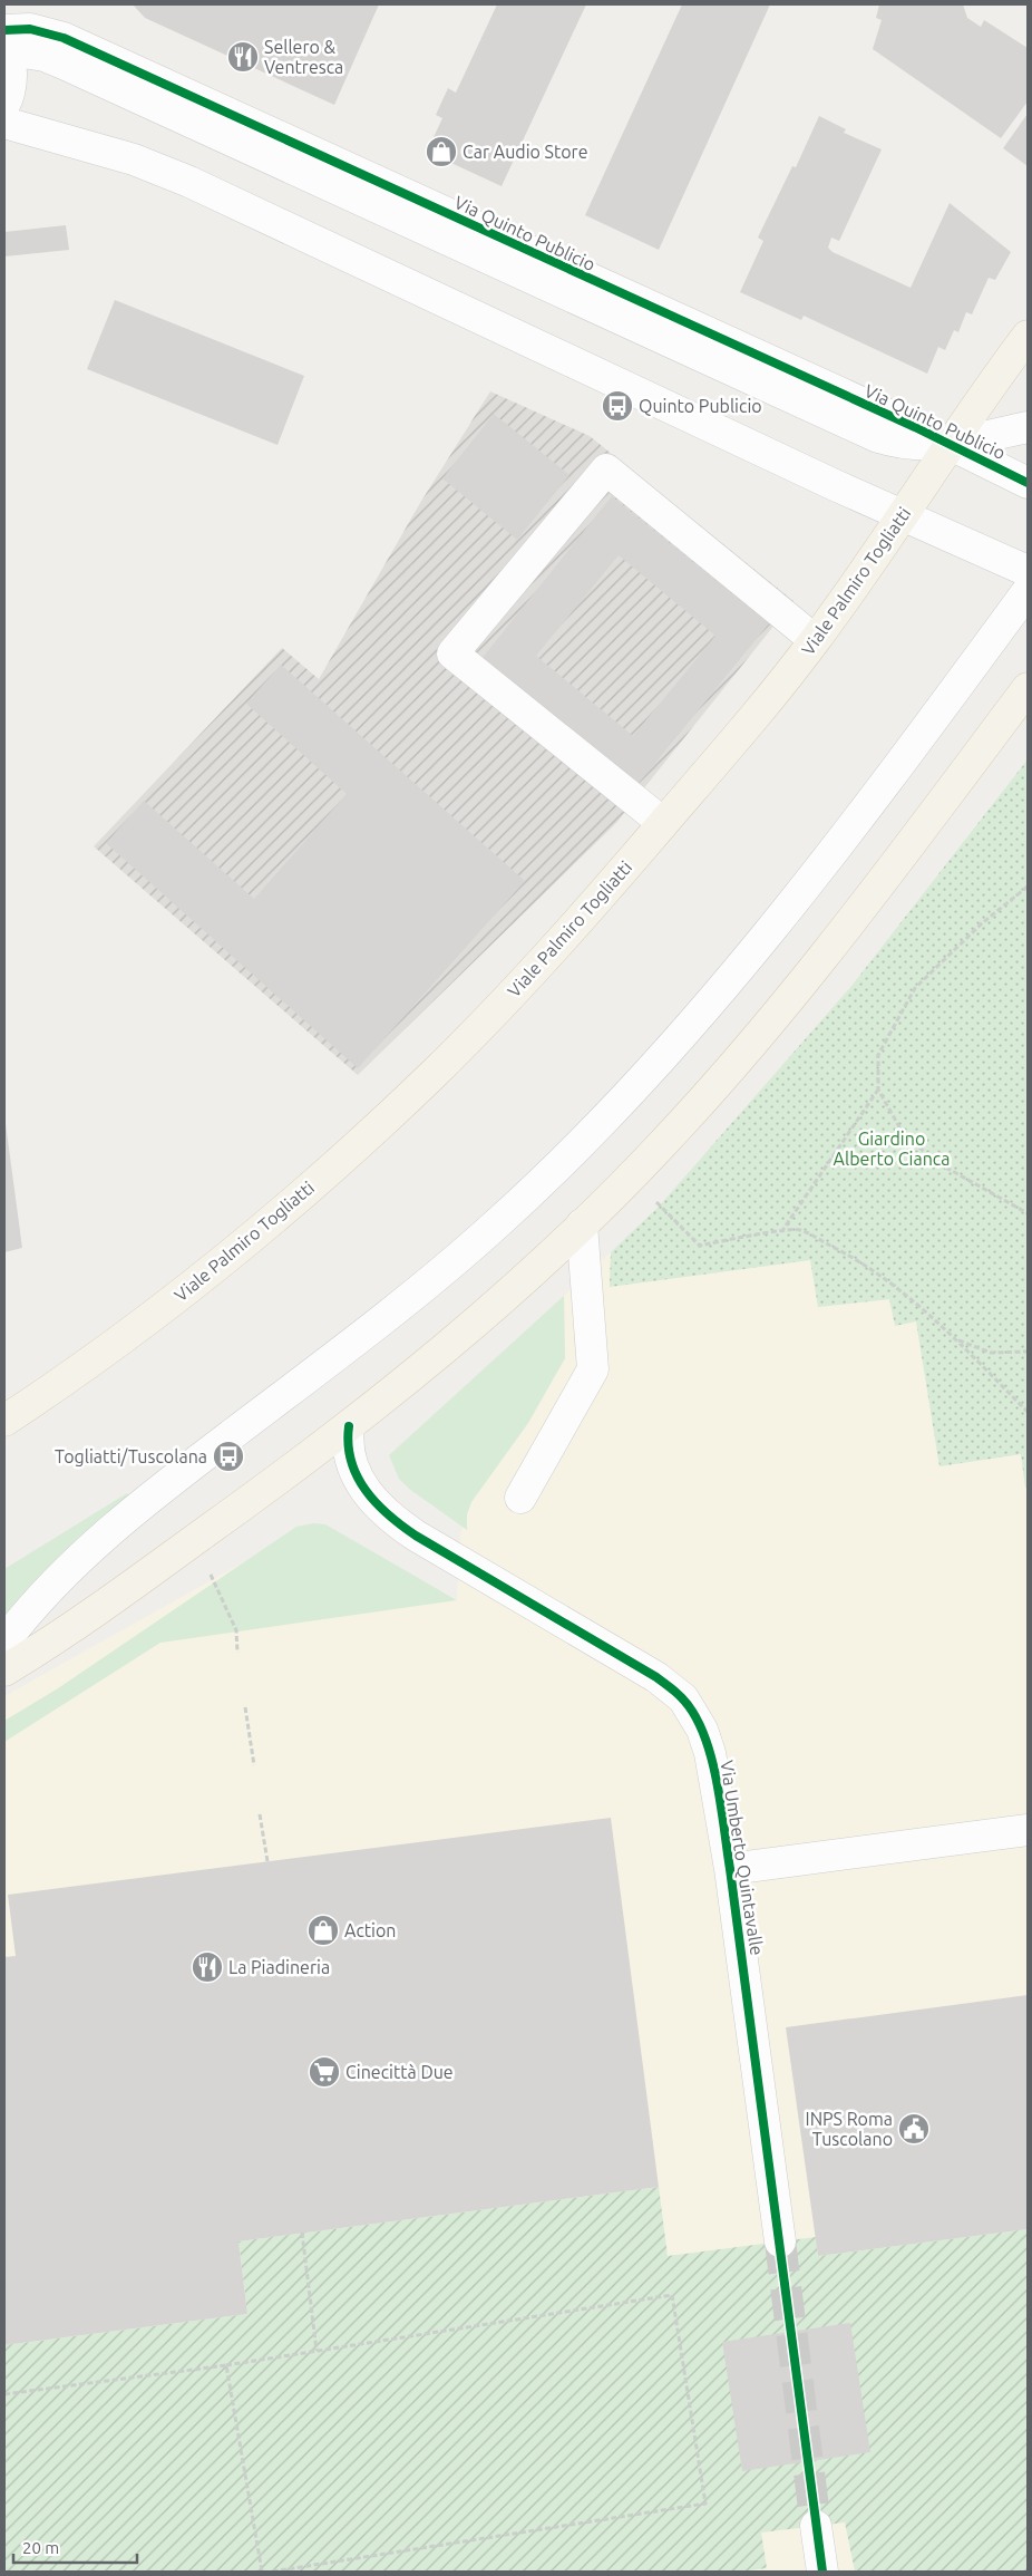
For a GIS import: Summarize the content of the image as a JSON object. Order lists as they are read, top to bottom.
{
  "streets": {
    "main road": ["Viale Palmiro Togliatti"],
    "street": ["Via Quinto Publicio", "Via Umberto Quintavalle"]
  },
  "crossings": [
    ["Via Quinto Publicio", "Viale Palmiro Togliatti"]
  ],
  "parks": ["Giardino Alberto Cianca"],
  "places": {
    "restaurant": ["Sellero & Ventresca", "La Piadineria"],
    "shop": ["Car Audio Store", "Action"],
    "bus stop": ["Quinto Publicio", "Togliatti/Tuscolana"],
    "supermarket": ["Cinecittà Due"],
    "public building": ["INPS Roma Tuscolano"]
  },
  "scale_bar": "20 m"
}
